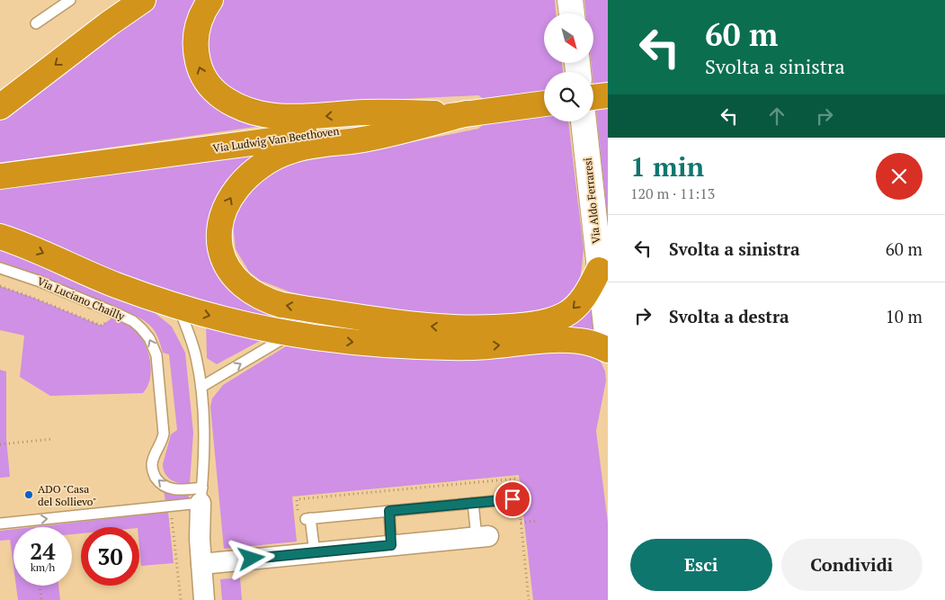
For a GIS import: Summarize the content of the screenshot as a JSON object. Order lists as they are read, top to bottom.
{
  "streets": {
    "highway": ["Via Ludwig Van Beethoven"],
    "main road": ["Via Aldo Ferraresi"],
    "lane": ["Via Luciano Chailly"]
  },
  "one_way": ["Via Luciano Chailly"],
  "places": ["ADO \"Casa del Sollievo\""],
  "north": "bottom right",
  "page": {
    "turn": ["60 m", "Svolta a sinistra"],
    "heading": ["1 min", "120 m · 11:13"],
    "list": [
      {
        "name": "Svolta a sinistra",
        "value": "60 m"
      },
      {
        "name": "Svolta a destra",
        "value": "10 m"
      }
    ],
    "speed": "24 km/h",
    "limit": "30",
    "buttons": ["Esci", "Condividi"]
  }
}
